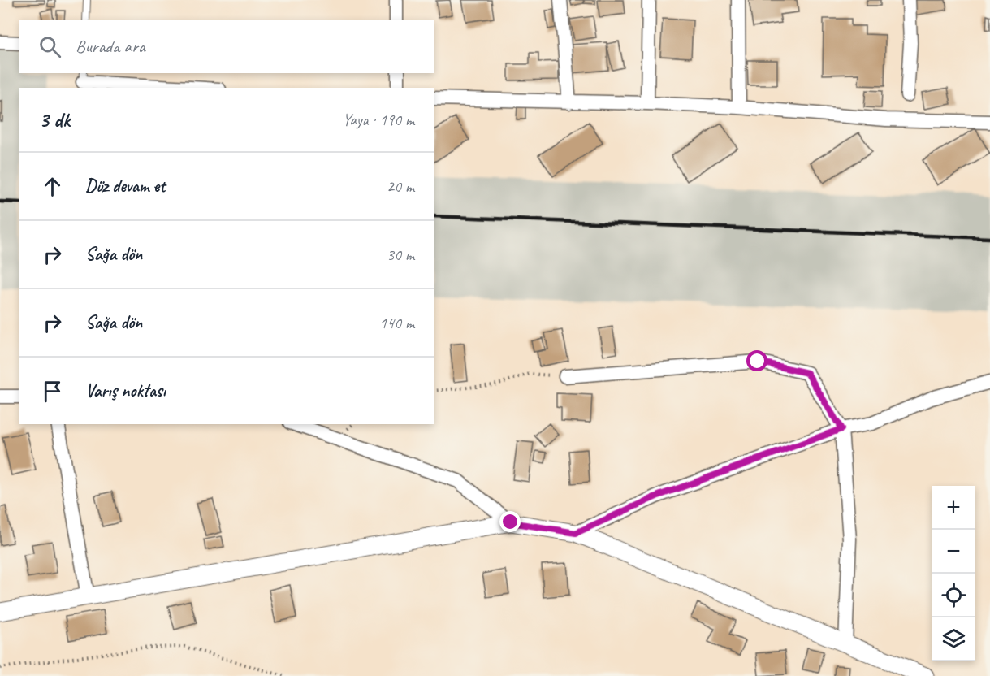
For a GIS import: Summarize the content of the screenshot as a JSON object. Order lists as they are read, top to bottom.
{
  "page": {
    "search": "Burada ara",
    "heading": ["3 dk", "Yaya · 190 m"],
    "list": [
      ["Düz devam et", "20 m"],
      ["Sağa dön", "30 m"],
      ["Sağa dön", "140 m"],
      "Varış noktası"
    ],
    "map_buttons": ["+", "−"]
  }
}
